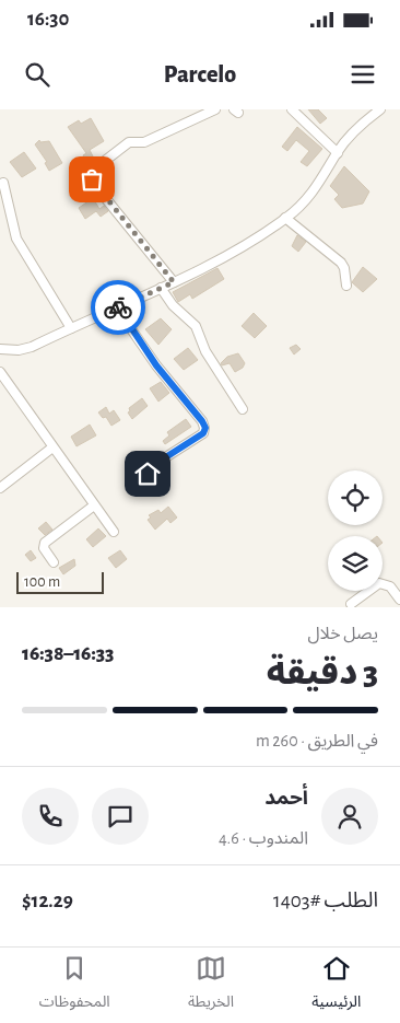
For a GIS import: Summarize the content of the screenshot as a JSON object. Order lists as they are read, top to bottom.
{
  "scale_bar": "100 m",
  "page": {
    "status": "16:30",
    "header": "Parcelo",
    "scale": "100 m",
    "heading": ["3 دقيقة", "يصل خلال", "16:33–16:38"],
    "panel": [
      "أحمد",
      "المندوب · 4.6",
      "الطلب #1403",
      "$12.29"
    ],
    "bar": "في الطريق · 260 m",
    "tabs": ["الرئيسية", "الخريطة", "المحفوظات"]
  }
}
